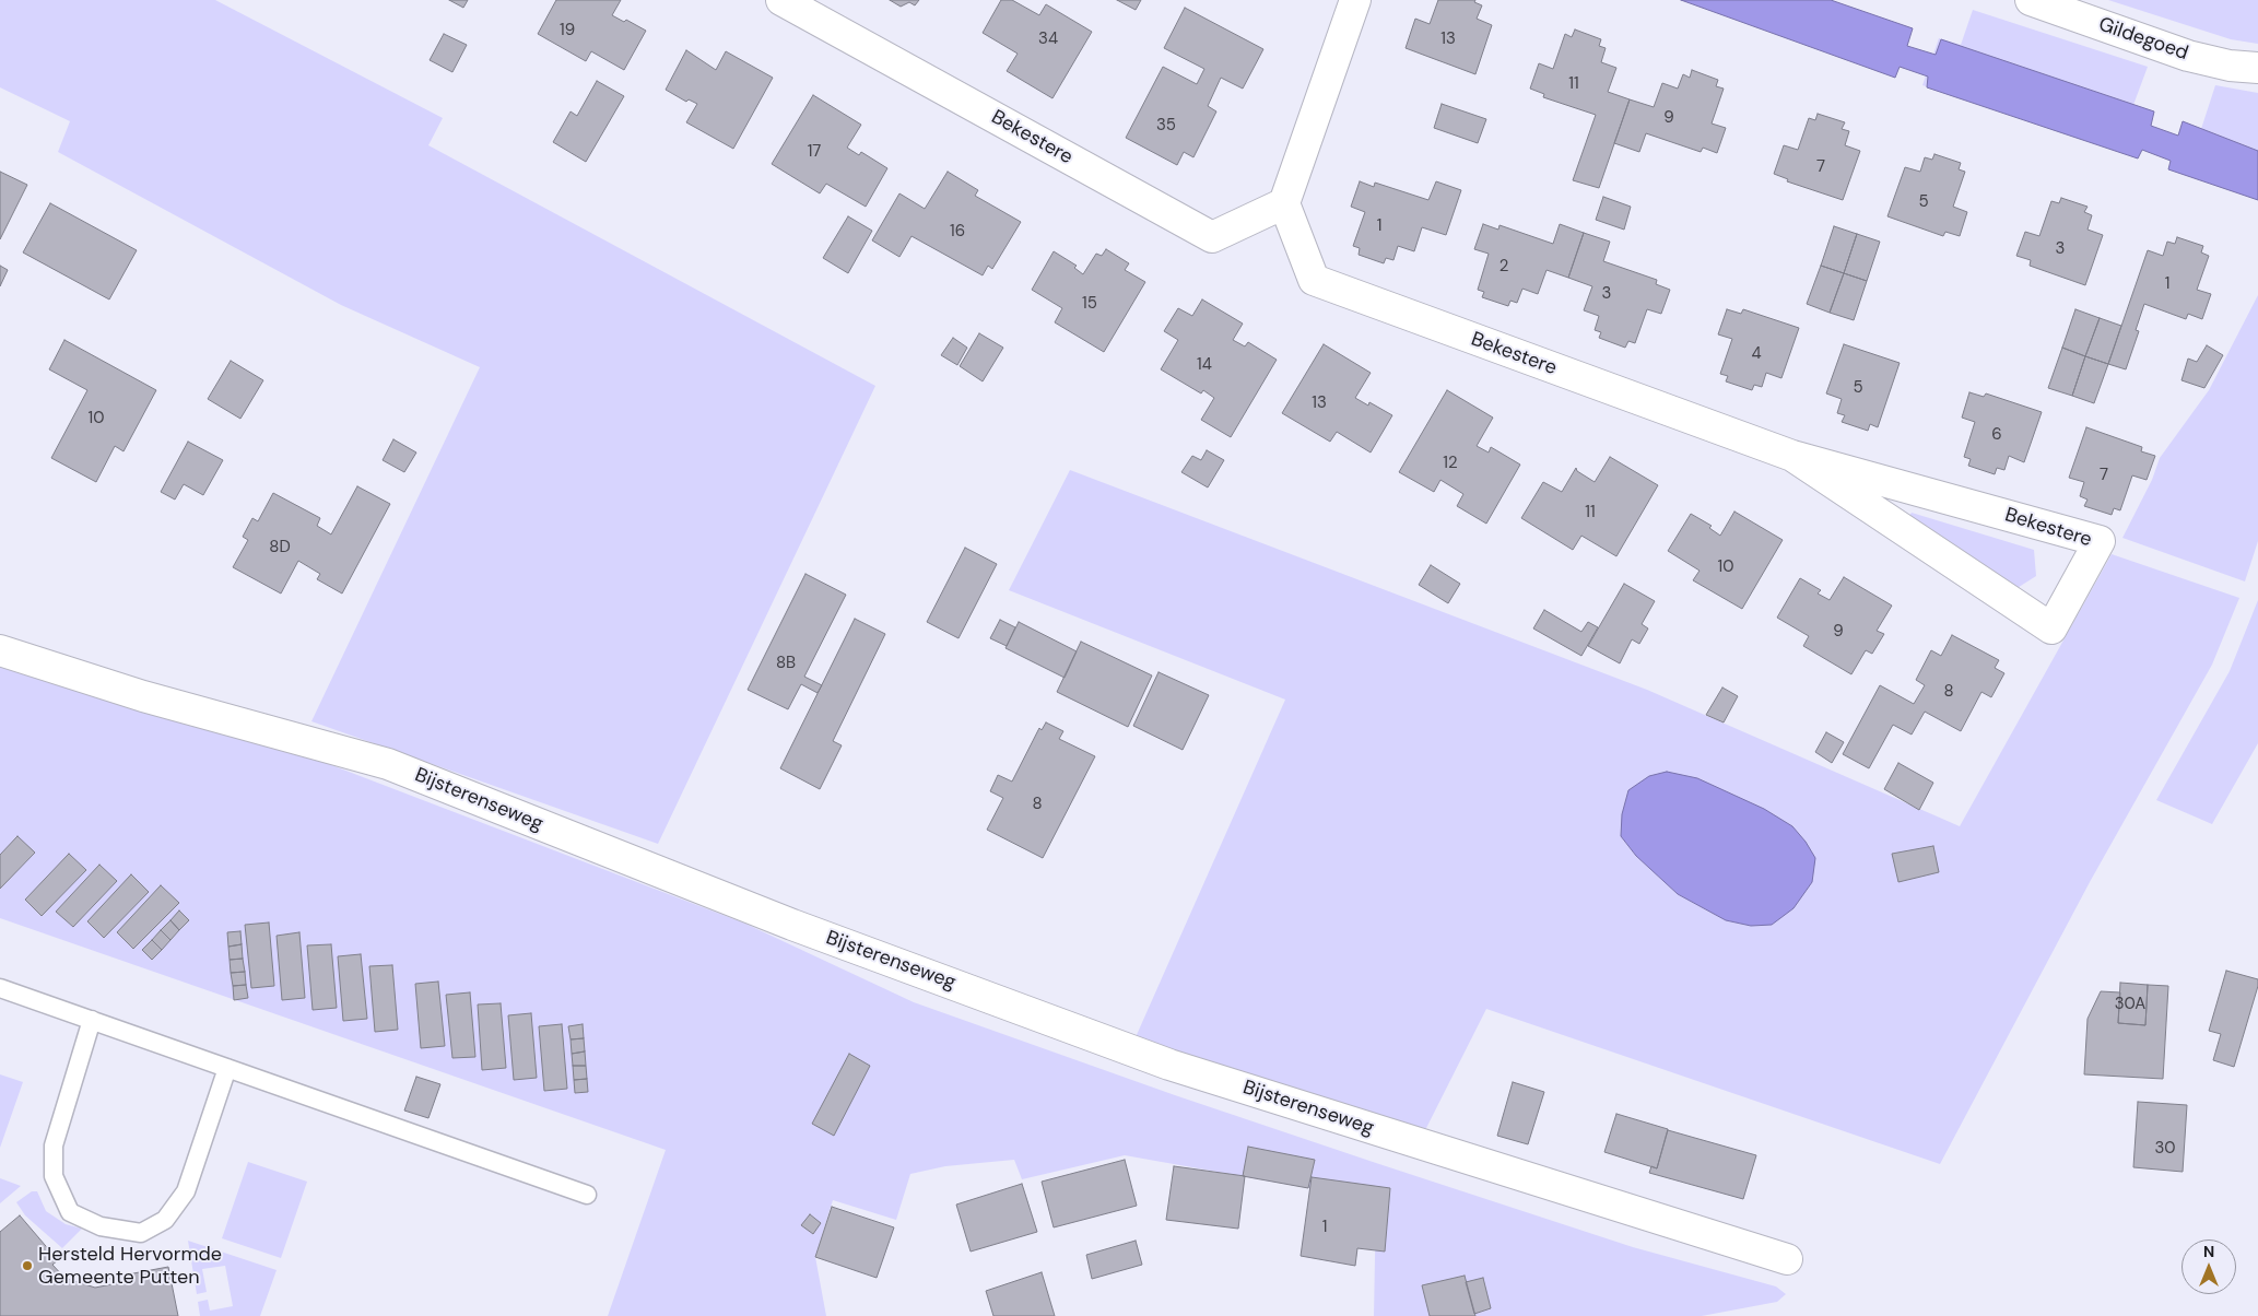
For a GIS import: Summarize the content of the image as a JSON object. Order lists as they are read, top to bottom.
{
  "streets": {
    "street": ["Gildegoed", "Bekestere", "Bijsterenseweg"]
  },
  "places": ["Hersteld Hervormde Gemeente Putten"],
  "house_numbers": [
    "19",
    "34",
    "13",
    "11",
    "9",
    "35",
    "17",
    "7",
    "5",
    "1",
    "16",
    "3",
    "2",
    "1",
    "3",
    "15",
    "4",
    "14",
    "5",
    "13",
    "10",
    "6",
    "12",
    "7",
    "11",
    "8D",
    "10",
    "9",
    "8B",
    "8",
    "8",
    "30A",
    "30",
    "1"
  ],
  "north": "top"
}
